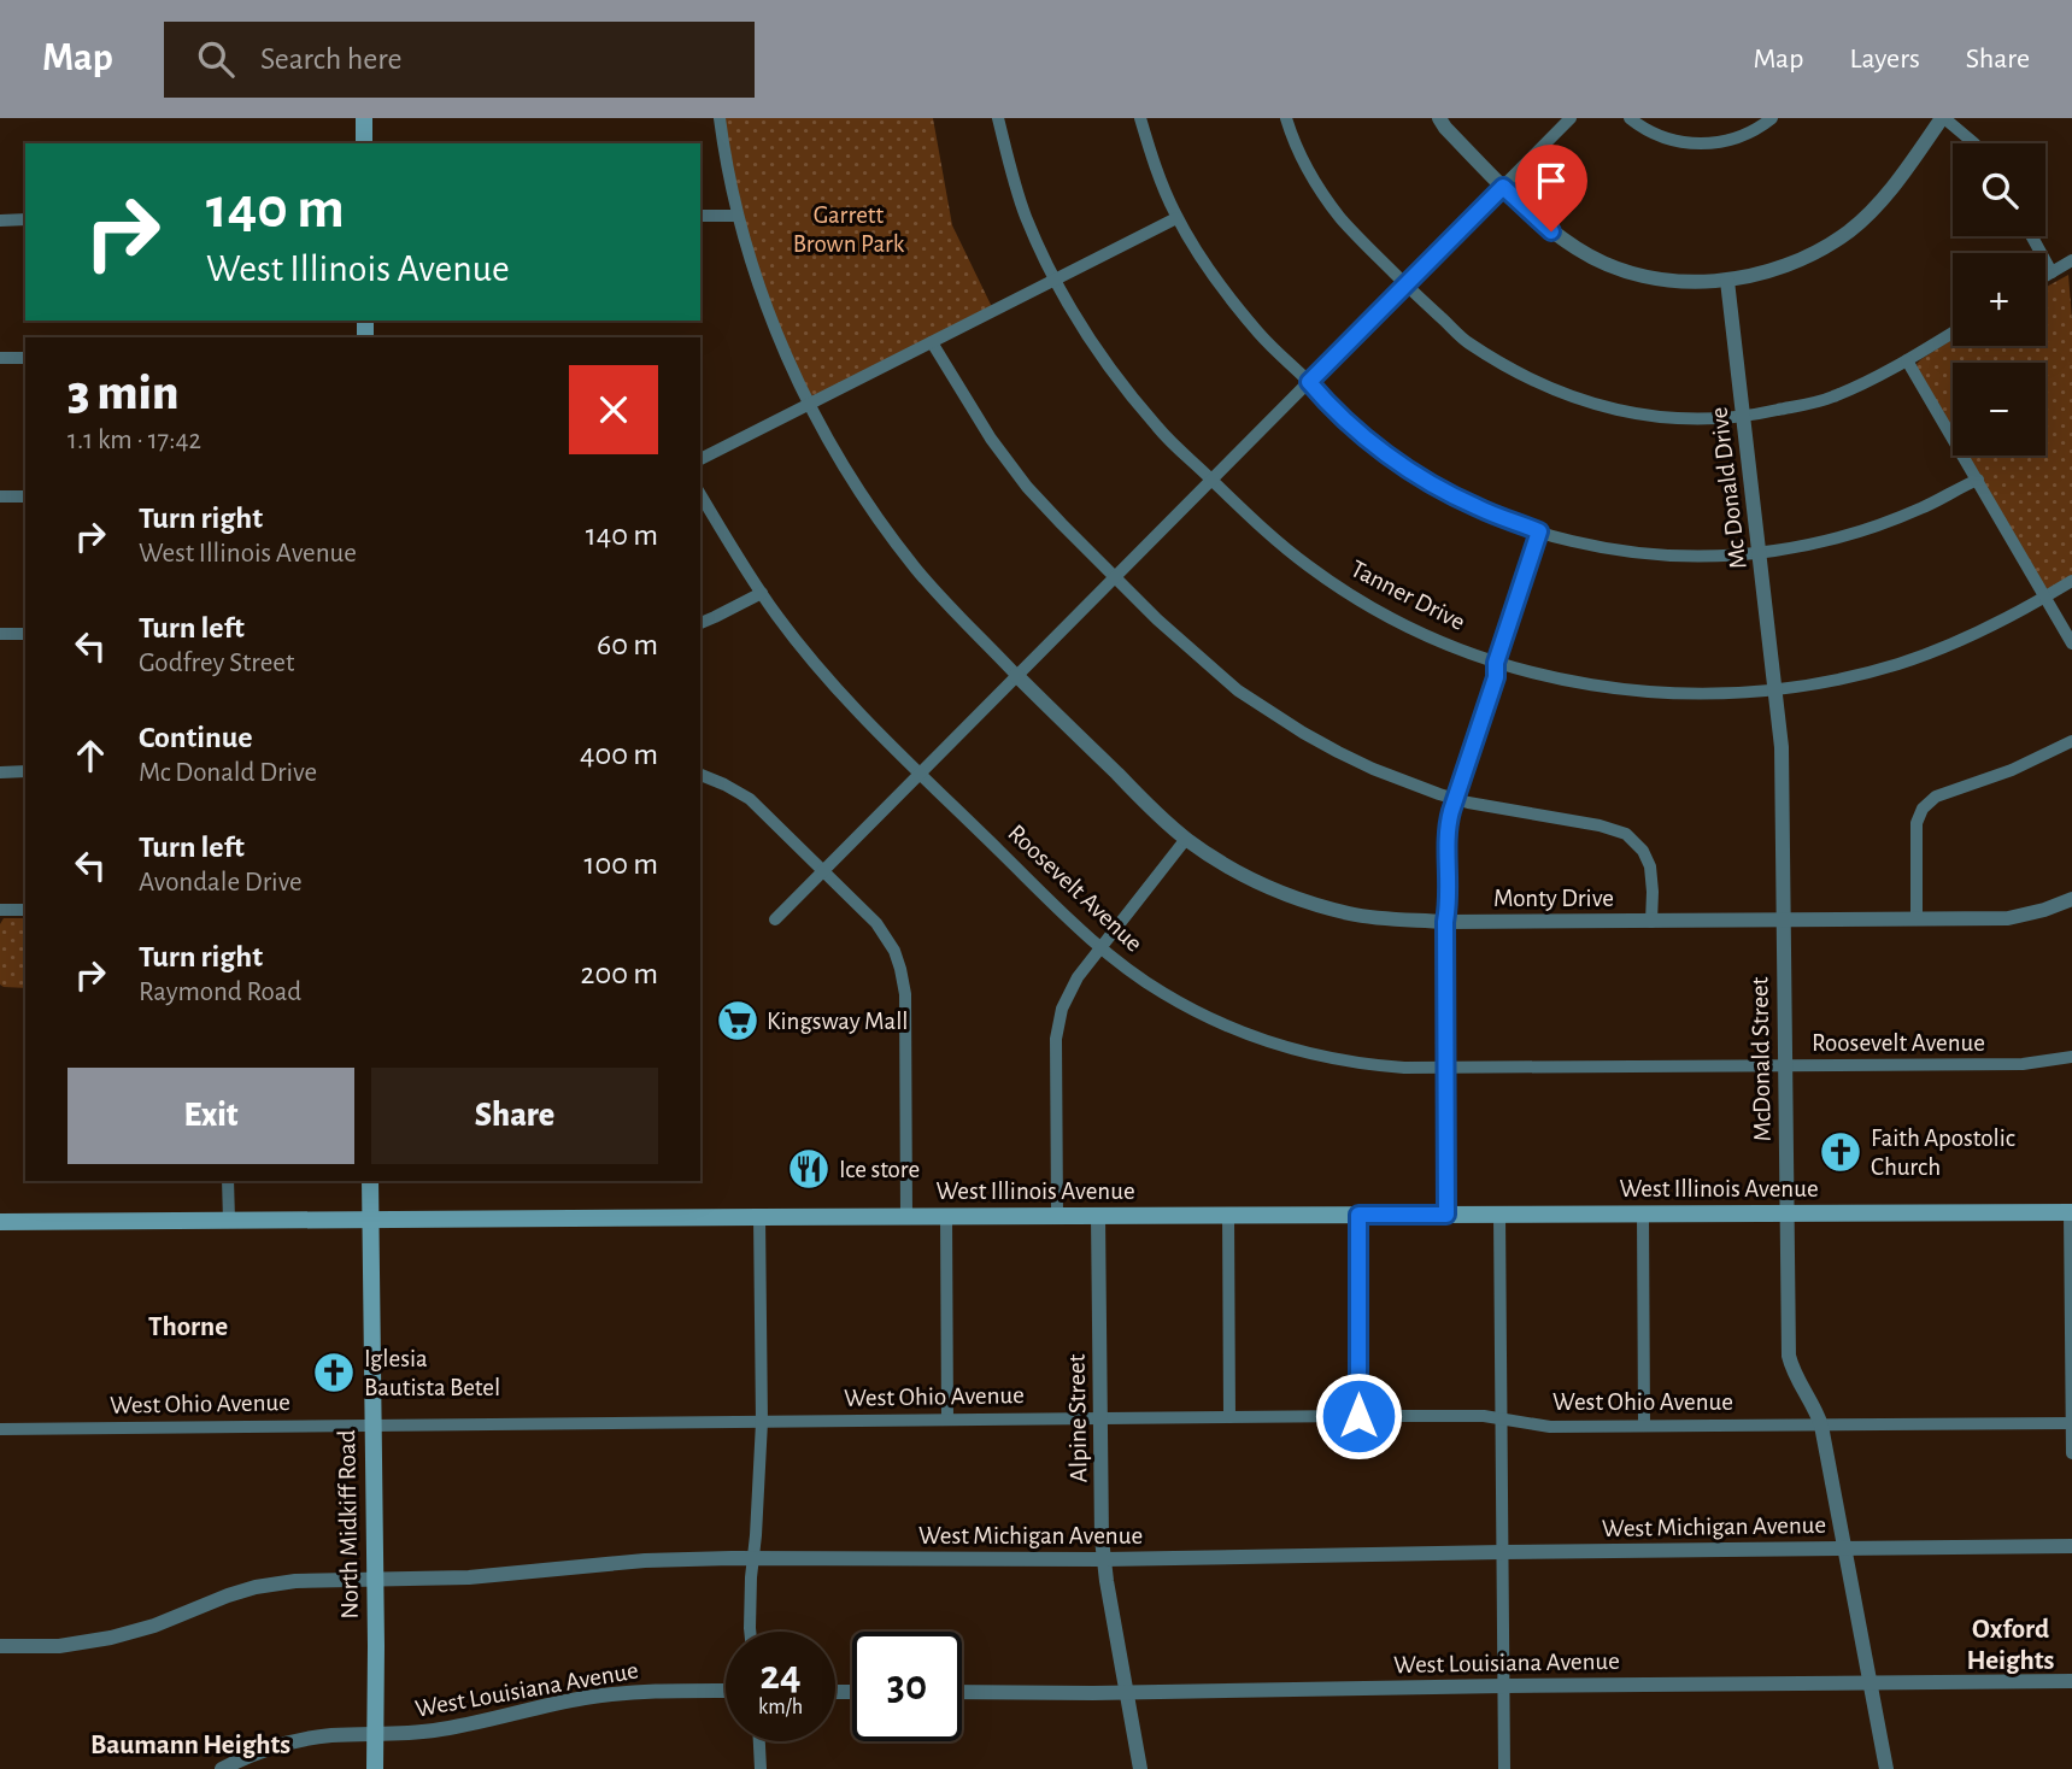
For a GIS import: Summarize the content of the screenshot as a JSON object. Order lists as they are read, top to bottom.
{
  "streets": {
    "main road": ["West Illinois Avenue", "North Midkiff Road"],
    "street": [
      "Mc Donald Drive",
      "Tanner Drive",
      "Roosevelt Avenue",
      "Monty Drive",
      "McDonald Street",
      "West Ohio Avenue",
      "Alpine Street",
      "West Michigan Avenue",
      "West Louisiana Avenue"
    ]
  },
  "crossings": [
    ["Mc Donald Drive", "Tanner Drive"],
    ["Mc Donald Drive", "McDonald Street"],
    ["Tanner Drive", "McDonald Street"],
    ["Roosevelt Avenue", "McDonald Street"],
    ["Monty Drive", "McDonald Street"],
    ["McDonald Street", "West Illinois Avenue"],
    ["McDonald Street", "West Ohio Avenue"],
    ["McDonald Street", "West Michigan Avenue"],
    ["McDonald Street", "West Louisiana Avenue"],
    ["West Illinois Avenue", "Alpine Street"],
    ["West Illinois Avenue", "North Midkiff Road"],
    ["West Ohio Avenue", "Alpine Street"],
    ["West Ohio Avenue", "North Midkiff Road"],
    ["Alpine Street", "West Michigan Avenue"],
    ["Alpine Street", "West Louisiana Avenue"],
    ["North Midkiff Road", "West Michigan Avenue"],
    ["North Midkiff Road", "West Louisiana Avenue"]
  ],
  "districts": ["Thorne", "Oxford Heights", "Baumann Heights"],
  "parks": ["Garrett Brown Park"],
  "places": {
    "supermarket": ["Kingsway Mall"],
    "church": ["Faith Apostolic Church", "Iglesia Bautista Betel"],
    "restaurant": ["Ice store"]
  },
  "page": {
    "header": "Map",
    "search": "Search here",
    "nav": ["Map", "Layers", "Share"],
    "map_buttons": ["+", "−"],
    "turn": ["140 m", "West Illinois Avenue"],
    "heading": ["3 min", "1.1 km · 17:42"],
    "list": [
      {
        "name": "Turn right",
        "note": "West Illinois Avenue",
        "value": "140 m"
      },
      {
        "name": "Turn left",
        "note": "Godfrey Street",
        "value": "60 m"
      },
      {
        "name": "Continue",
        "note": "Mc Donald Drive",
        "value": "400 m"
      },
      {
        "name": "Turn left",
        "note": "Avondale Drive",
        "value": "100 m"
      },
      {
        "name": "Turn right",
        "note": "Raymond Road",
        "value": "200 m"
      }
    ],
    "buttons": ["Exit", "Share"],
    "speed": "24 km/h",
    "limit": "30"
  }
}
